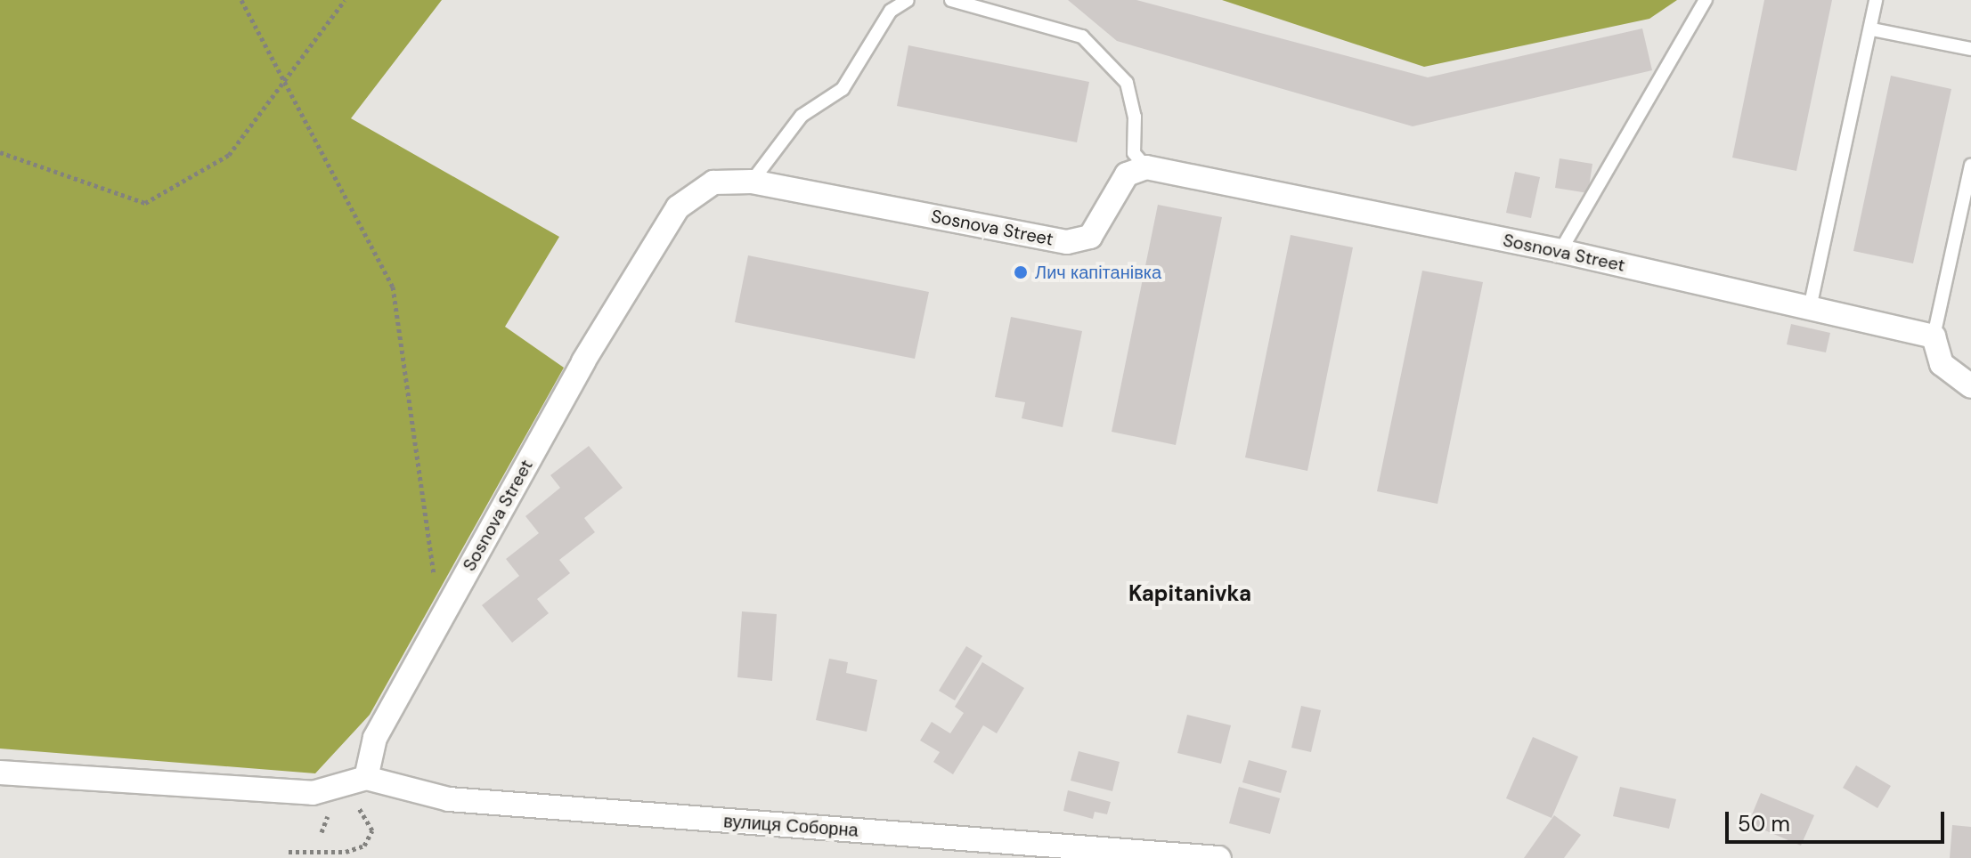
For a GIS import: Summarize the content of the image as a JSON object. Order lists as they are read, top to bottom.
{
  "streets": {
    "street": ["Sosnova Street", "вулиця Соборна"]
  },
  "crossings": [
    ["Sosnova Street", "вулиця Соборна"]
  ],
  "districts": ["Kapitanivka"],
  "places": ["Лич капітанівка"],
  "scale_bar": "50 m"
}
